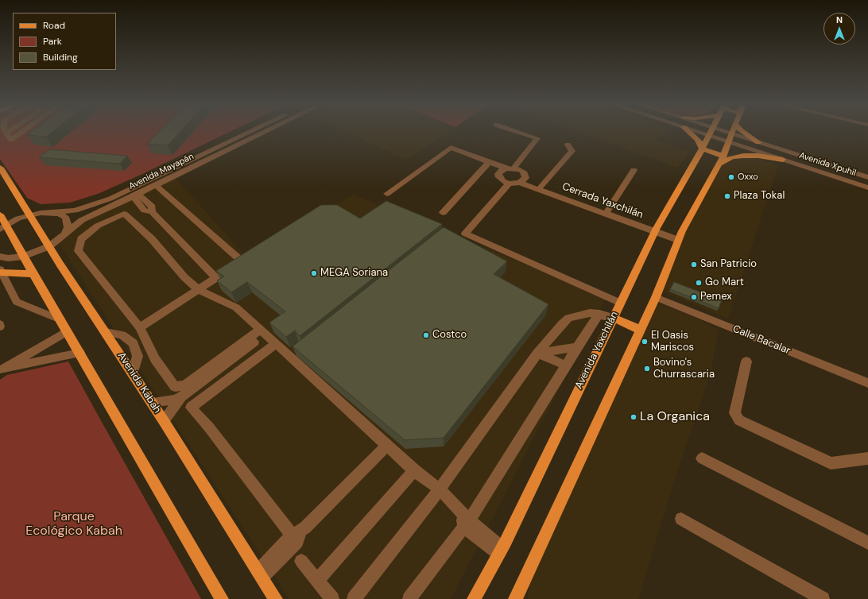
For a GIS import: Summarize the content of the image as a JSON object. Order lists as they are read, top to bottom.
{
  "streets": {
    "main road": ["Avenida Yaxchilán", "Avenida Kabah"],
    "street": [
      "Avenida Xpuhil",
      "Avenida Mayapán",
      "Cerrada Yaxchilán",
      "Calle Bacalar"
    ]
  },
  "crossings": [
    ["Avenida Mayapán", "Avenida Kabah"],
    ["Cerrada Yaxchilán", "Avenida Yaxchilán"]
  ],
  "parks": ["Parque Ecológico Kabah"],
  "places": [
    "Oxxo",
    "Plaza Tokal",
    "San Patricio",
    "MEGA Soriana",
    "Go Mart",
    "Pemex",
    "Costco",
    "El Oasis Mariscos",
    "Bovino's Churrascaria",
    "La Organica"
  ],
  "legend": ["Road", "Park", "Building"],
  "north": "top"
}
